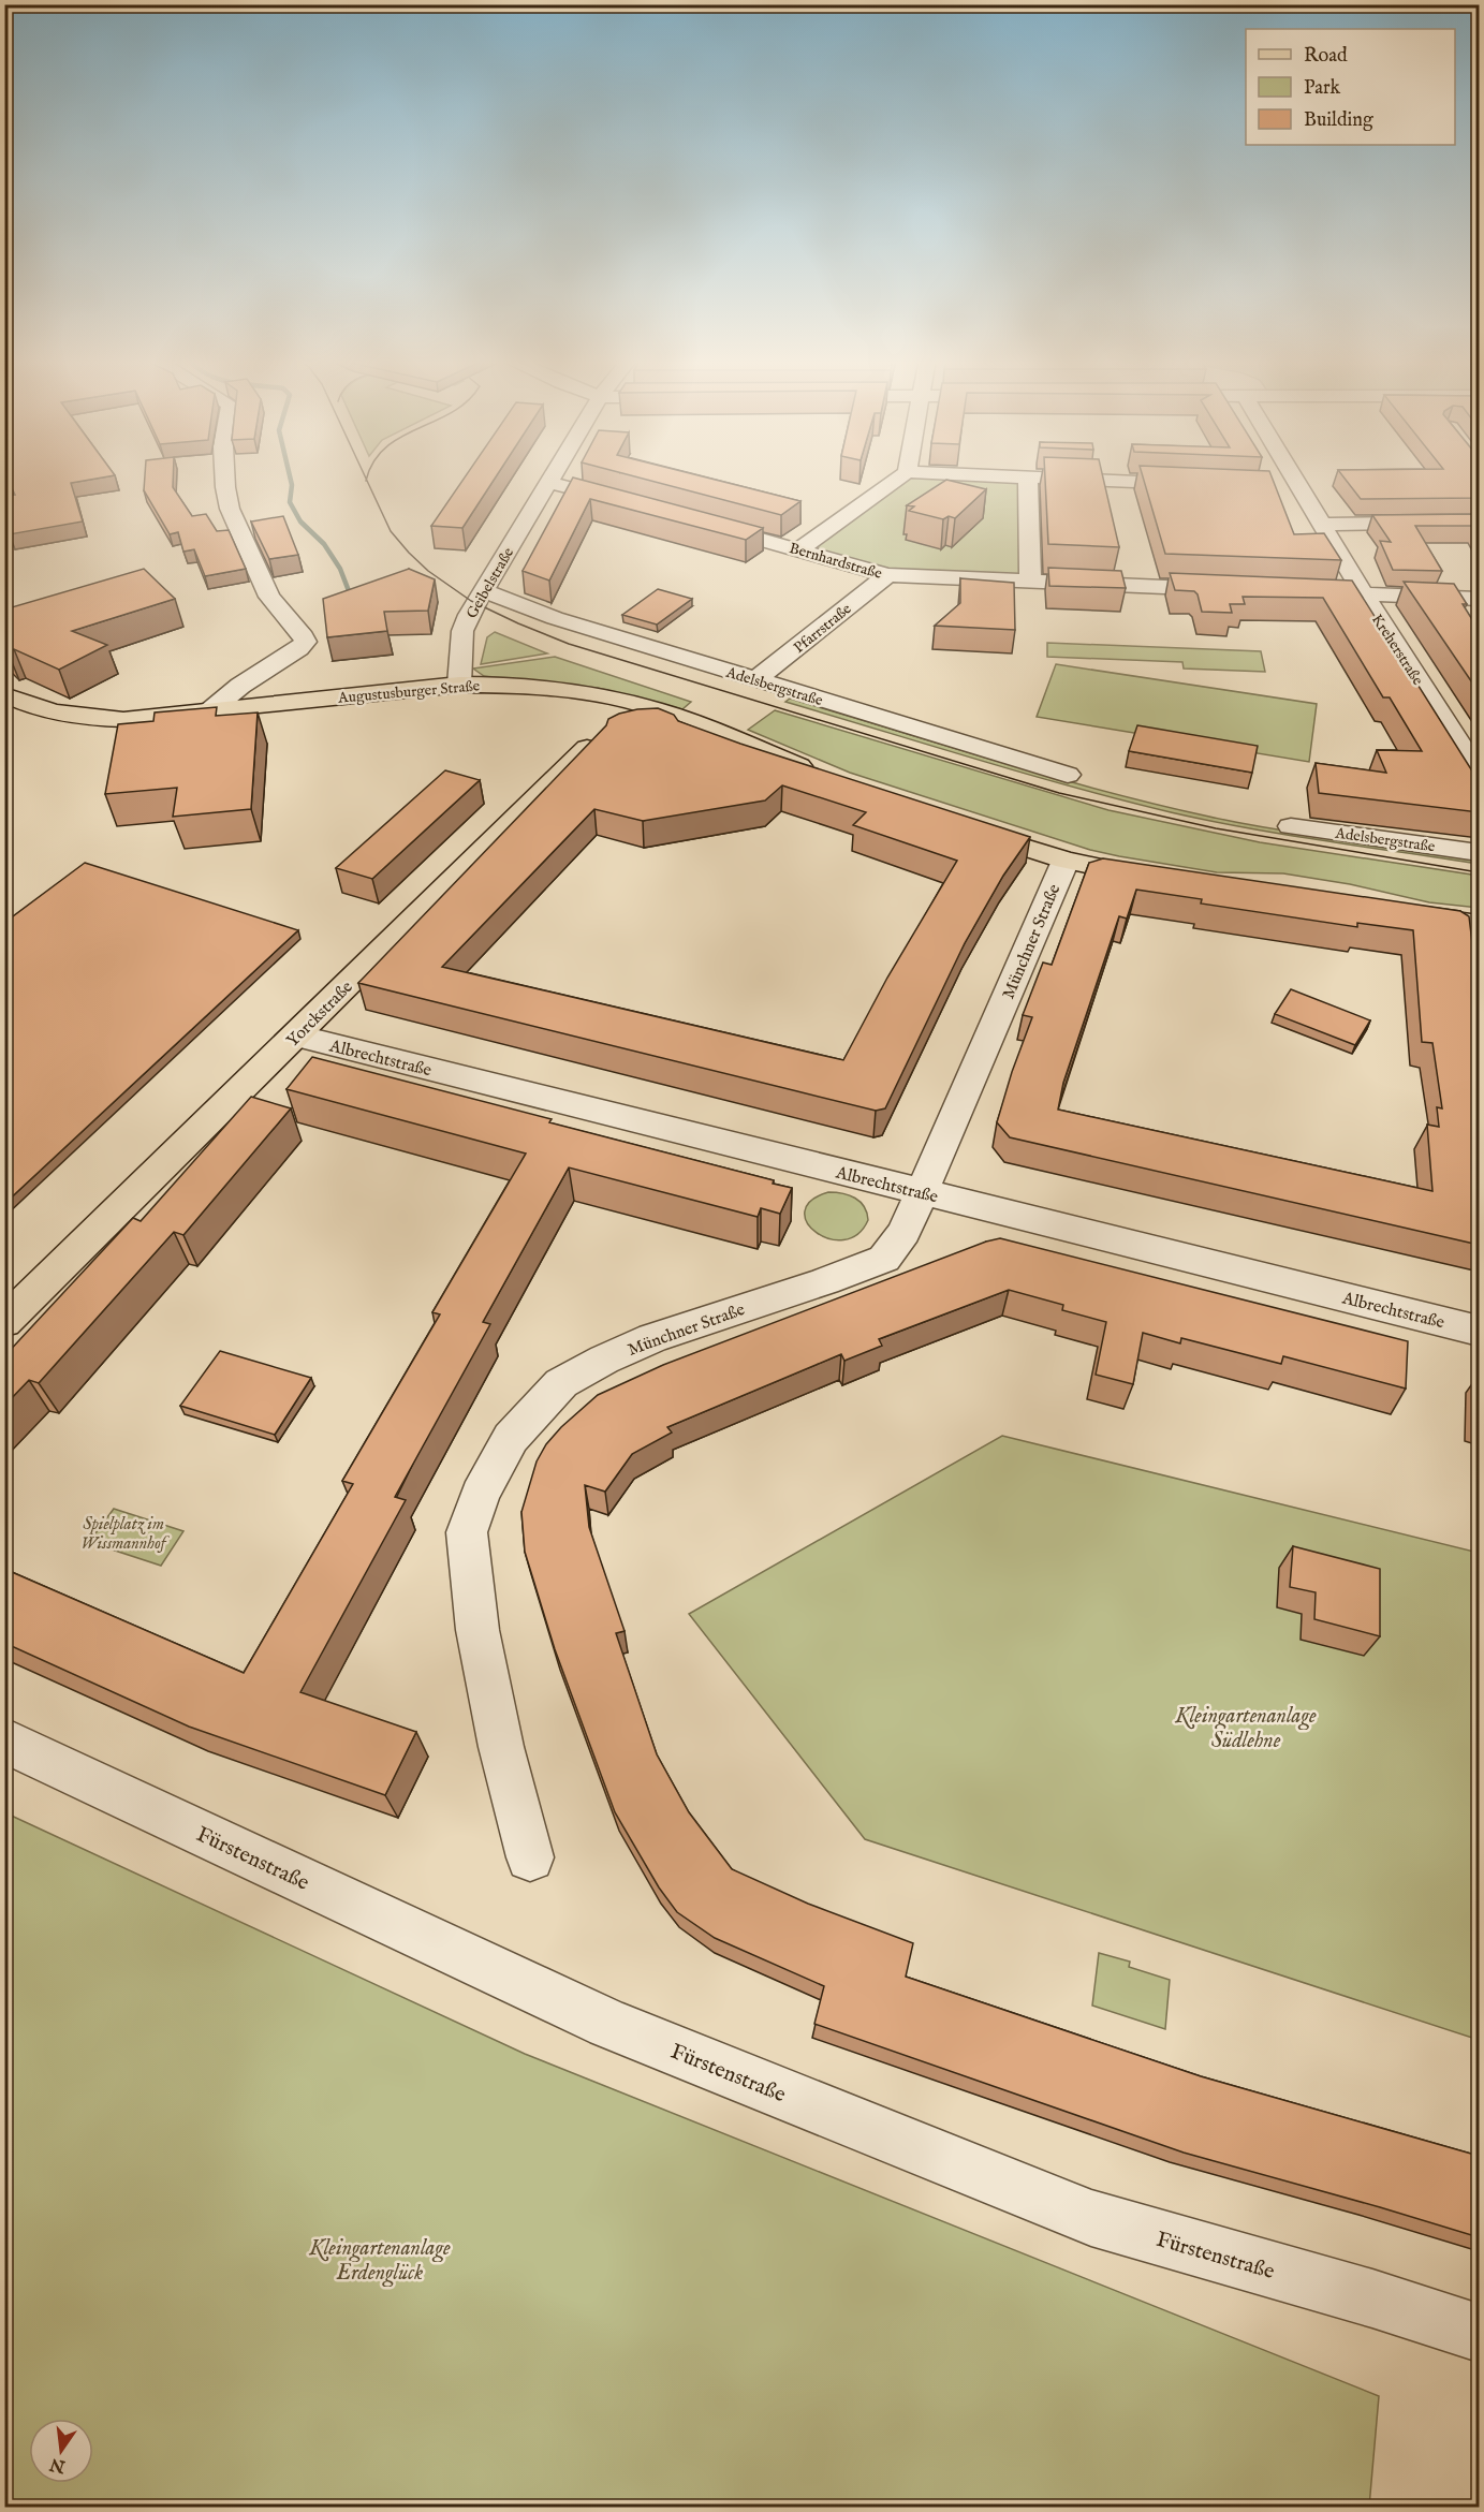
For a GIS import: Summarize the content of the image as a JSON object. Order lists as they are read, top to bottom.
{
  "streets": {
    "main road": ["Augustusburger Straße", "Yorckstraße"],
    "street": [
      "Bernhardstraße",
      "Geibelstraße",
      "Pfarrstraße",
      "Kreherstraße",
      "Adelsbergstraße",
      "Münchner Straße",
      "Albrechtstraße",
      "Fürstenstraße"
    ]
  },
  "crossings": [
    ["Bernhardstraße", "Pfarrstraße"],
    ["Geibelstraße", "Adelsbergstraße"],
    ["Geibelstraße", "Augustusburger Straße"],
    ["Pfarrstraße", "Adelsbergstraße"],
    ["Augustusburger Straße", "Yorckstraße"],
    ["Münchner Straße", "Albrechtstraße"],
    ["Yorckstraße", "Albrechtstraße"]
  ],
  "parks": ["Spielplatz im Wissmannhof", "Kleingartenanlage Südlehne", "Kleingartenanlage Erdenglück"],
  "legend": ["Road", "Park", "Building"],
  "north": "bottom"
}
